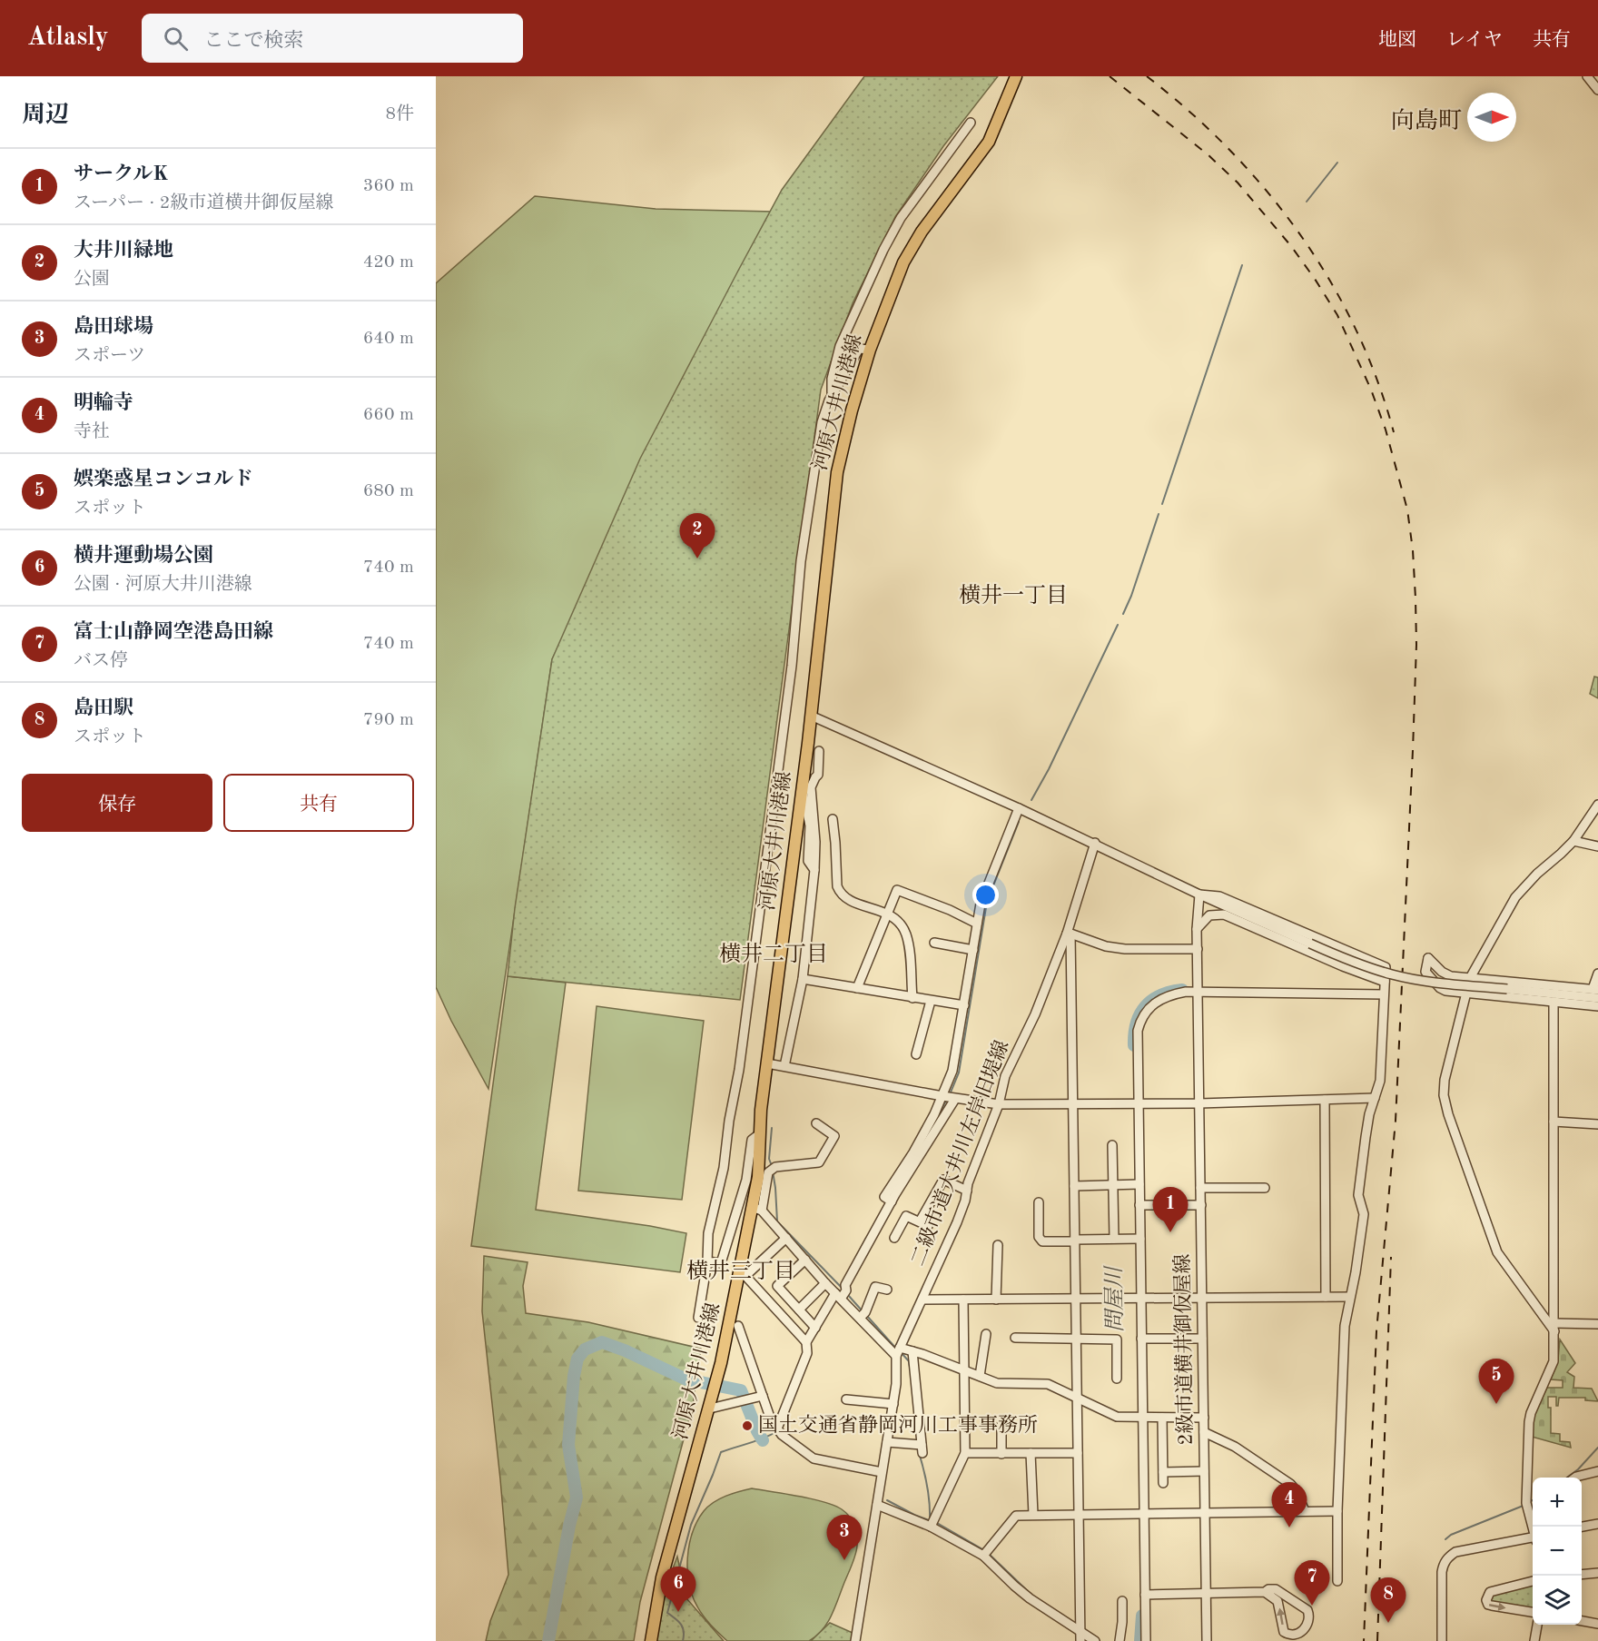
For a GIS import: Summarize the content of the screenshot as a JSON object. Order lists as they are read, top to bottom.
{
  "streets": {
    "main road": ["河原大井川港線"],
    "street": ["二級市道大井川左岸旧堤線", "2級市道横井御仮屋線"]
  },
  "districts": [
    "向島町",
    "横井一丁目",
    "横井二丁目",
    "横井三丁目"
  ],
  "water": ["問屋川"],
  "places": ["国土交通省静岡河川工事事務所"],
  "north": "right",
  "page": {
    "header": "Atlasly",
    "search": "ここで検索",
    "nav": ["地図", "レイヤ", "共有"],
    "heading": ["周辺", "8件"],
    "list": [
      {
        "mark": "1",
        "name": "サークルK",
        "note": "スーパー · 2級市道横井御仮屋線",
        "value": "360 m"
      },
      {
        "mark": "2",
        "name": "大井川緑地",
        "note": "公園",
        "value": "420 m"
      },
      {
        "mark": "3",
        "name": "島田球場",
        "note": "スポーツ",
        "value": "640 m"
      },
      {
        "mark": "4",
        "name": "明輪寺",
        "note": "寺社",
        "value": "660 m"
      },
      {
        "mark": "5",
        "name": "娯楽惑星コンコルド",
        "note": "スポット",
        "value": "680 m"
      },
      {
        "mark": "6",
        "name": "横井運動場公園",
        "note": "公園 · 河原大井川港線",
        "value": "740 m"
      },
      {
        "mark": "7",
        "name": "富士山静岡空港島田線",
        "note": "バス停",
        "value": "740 m"
      },
      {
        "mark": "8",
        "name": "島田駅",
        "note": "スポット",
        "value": "790 m"
      }
    ],
    "pins": [
      "2",
      "1",
      "5",
      "4",
      "3",
      "7",
      "6",
      "8"
    ],
    "buttons": ["保存", "共有"],
    "map_buttons": ["+", "−"]
  }
}
